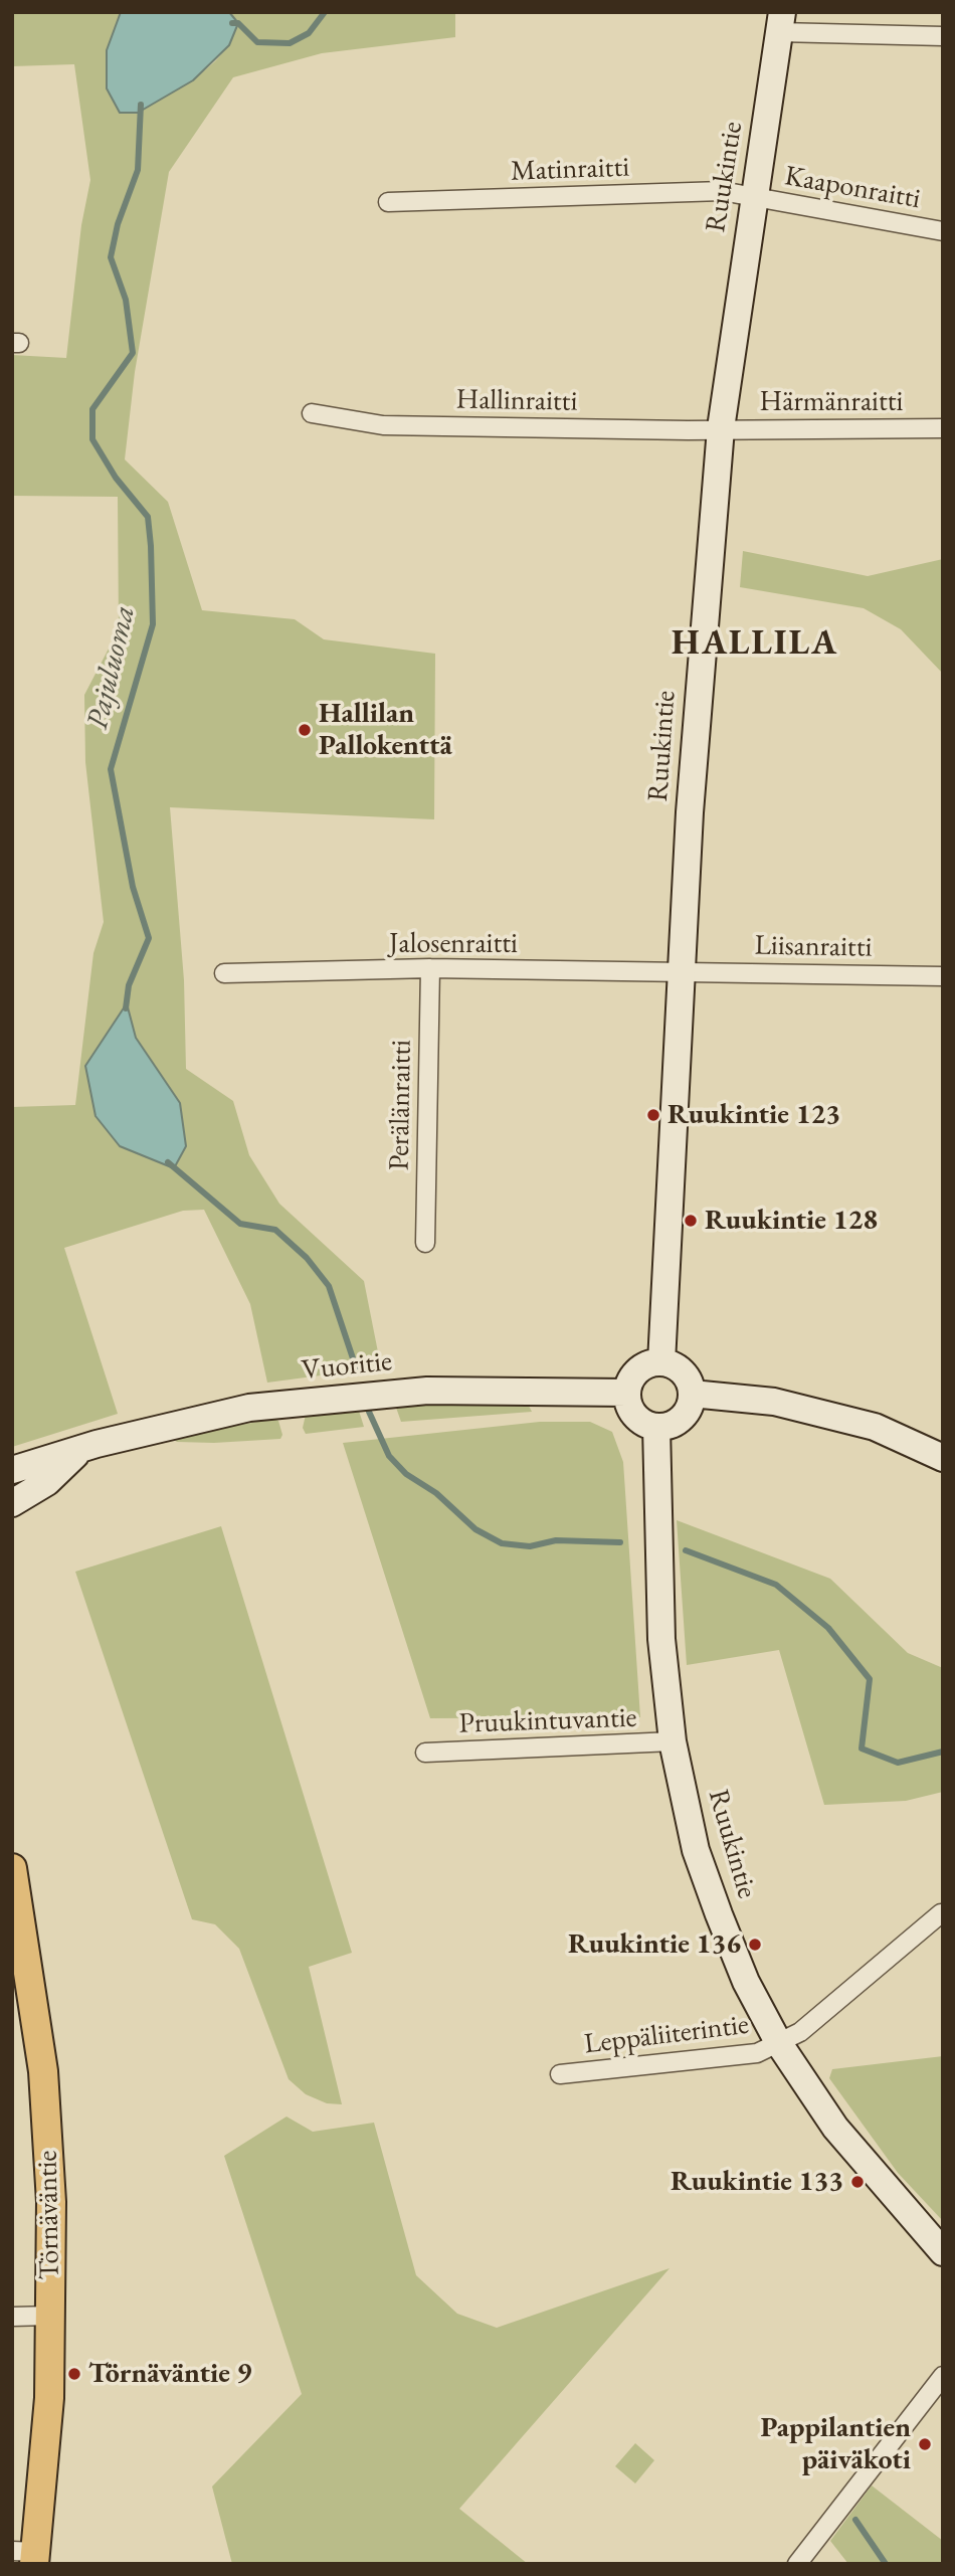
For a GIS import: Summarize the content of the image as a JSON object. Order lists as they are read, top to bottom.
{
  "streets": {
    "main road": ["Törnäväntie"],
    "street": [
      "Matinraitti",
      "Ruukintie",
      "Kaaponraitti",
      "Hallinraitti",
      "Härmänraitti",
      "Jalosenraitti",
      "Liisanraitti",
      "Perälänraitti",
      "Vuoritie",
      "Pruukintuvantie",
      "Leppäliiterintie"
    ]
  },
  "crossings": [
    ["Matinraitti", "Ruukintie"],
    ["Matinraitti", "Kaaponraitti"],
    ["Ruukintie", "Kaaponraitti"],
    ["Ruukintie", "Hallinraitti"],
    ["Ruukintie", "Härmänraitti"],
    ["Ruukintie", "Jalosenraitti"],
    ["Ruukintie", "Liisanraitti"],
    ["Ruukintie", "Vuoritie"],
    ["Ruukintie", "Pruukintuvantie"],
    ["Ruukintie", "Leppäliiterintie"],
    ["Hallinraitti", "Härmänraitti"],
    ["Jalosenraitti", "Liisanraitti"],
    ["Jalosenraitti", "Perälänraitti"]
  ],
  "districts": ["HALLILA"],
  "water": ["Pajuluoma"],
  "places": [
    "Hallilan Pallokenttä",
    "Ruukintie 123",
    "Ruukintie 128",
    "Ruukintie 136",
    "Ruukintie 133",
    "Törnäväntie 9",
    "Pappilantien päiväkoti"
  ]
}
